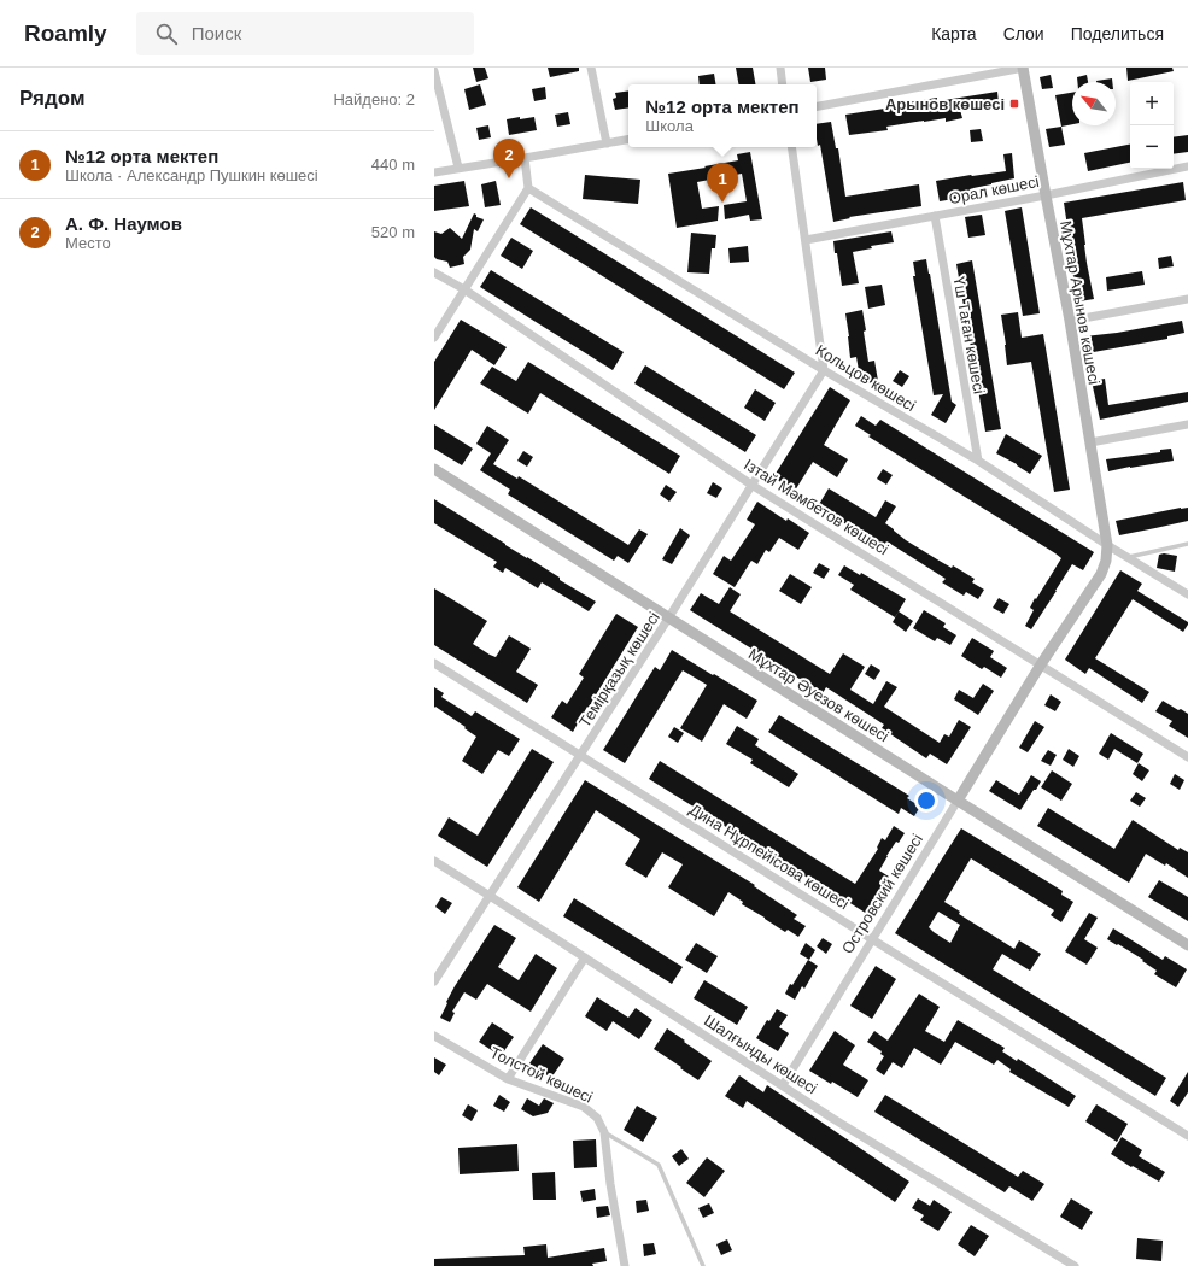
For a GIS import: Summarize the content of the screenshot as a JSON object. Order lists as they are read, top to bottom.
{
  "streets": {
    "street": [
      "Орал көшесі",
      "Мұхтар Арынов көшесі",
      "Үш Таған көшесі",
      "Кольцов көшесі",
      "Ізтай Мәмбетов көшесі",
      "Темірқазық көшесі",
      "Мұхтар Әуезов көшесі",
      "Дина Нұрпейісова көшесі",
      "Островский көшесі",
      "Шалғынды көшесі",
      "Толстой көшесі"
    ]
  },
  "crossings": [
    ["Орал көшесі", "Мұхтар Арынов көшесі"],
    ["Орал көшесі", "Үш Таған көшесі"],
    ["Мұхтар Арынов көшесі", "Кольцов көшесі"],
    ["Мұхтар Арынов көшесі", "Островский көшесі"],
    ["Үш Таған көшесі", "Кольцов көшесі"],
    ["Кольцов көшесі", "Темірқазық көшесі"],
    ["Кольцов көшесі", "Островский көшесі"],
    ["Ізтай Мәмбетов көшесі", "Темірқазық көшесі"],
    ["Ізтай Мәмбетов көшесі", "Островский көшесі"],
    ["Темірқазық көшесі", "Мұхтар Әуезов көшесі"],
    ["Темірқазық көшесі", "Дина Нұрпейісова көшесі"],
    ["Темірқазық көшесі", "Шалғынды көшесі"],
    ["Мұхтар Әуезов көшесі", "Островский көшесі"],
    ["Дина Нұрпейісова көшесі", "Островский көшесі"],
    ["Островский көшесі", "Шалғынды көшесі"]
  ],
  "places": {
    "transit": ["Арынов көшесі"]
  },
  "north": "top left",
  "page": {
    "header": "Roamly",
    "search": "Поиск",
    "nav": ["Карта", "Слои", "Поделиться"],
    "heading": ["Рядом", "Найдено: 2"],
    "map_buttons": ["+", "−"],
    "popup": ["№12 орта мектеп", "Школа"],
    "list": [
      {
        "mark": "1",
        "name": "№12 орта мектеп",
        "note": "Школа · Александр Пушкин көшесі",
        "value": "440 m"
      },
      {
        "mark": "2",
        "name": "А. Ф. Наумов",
        "note": "Место",
        "value": "520 m"
      }
    ],
    "pins": ["2", "1"]
  }
}
